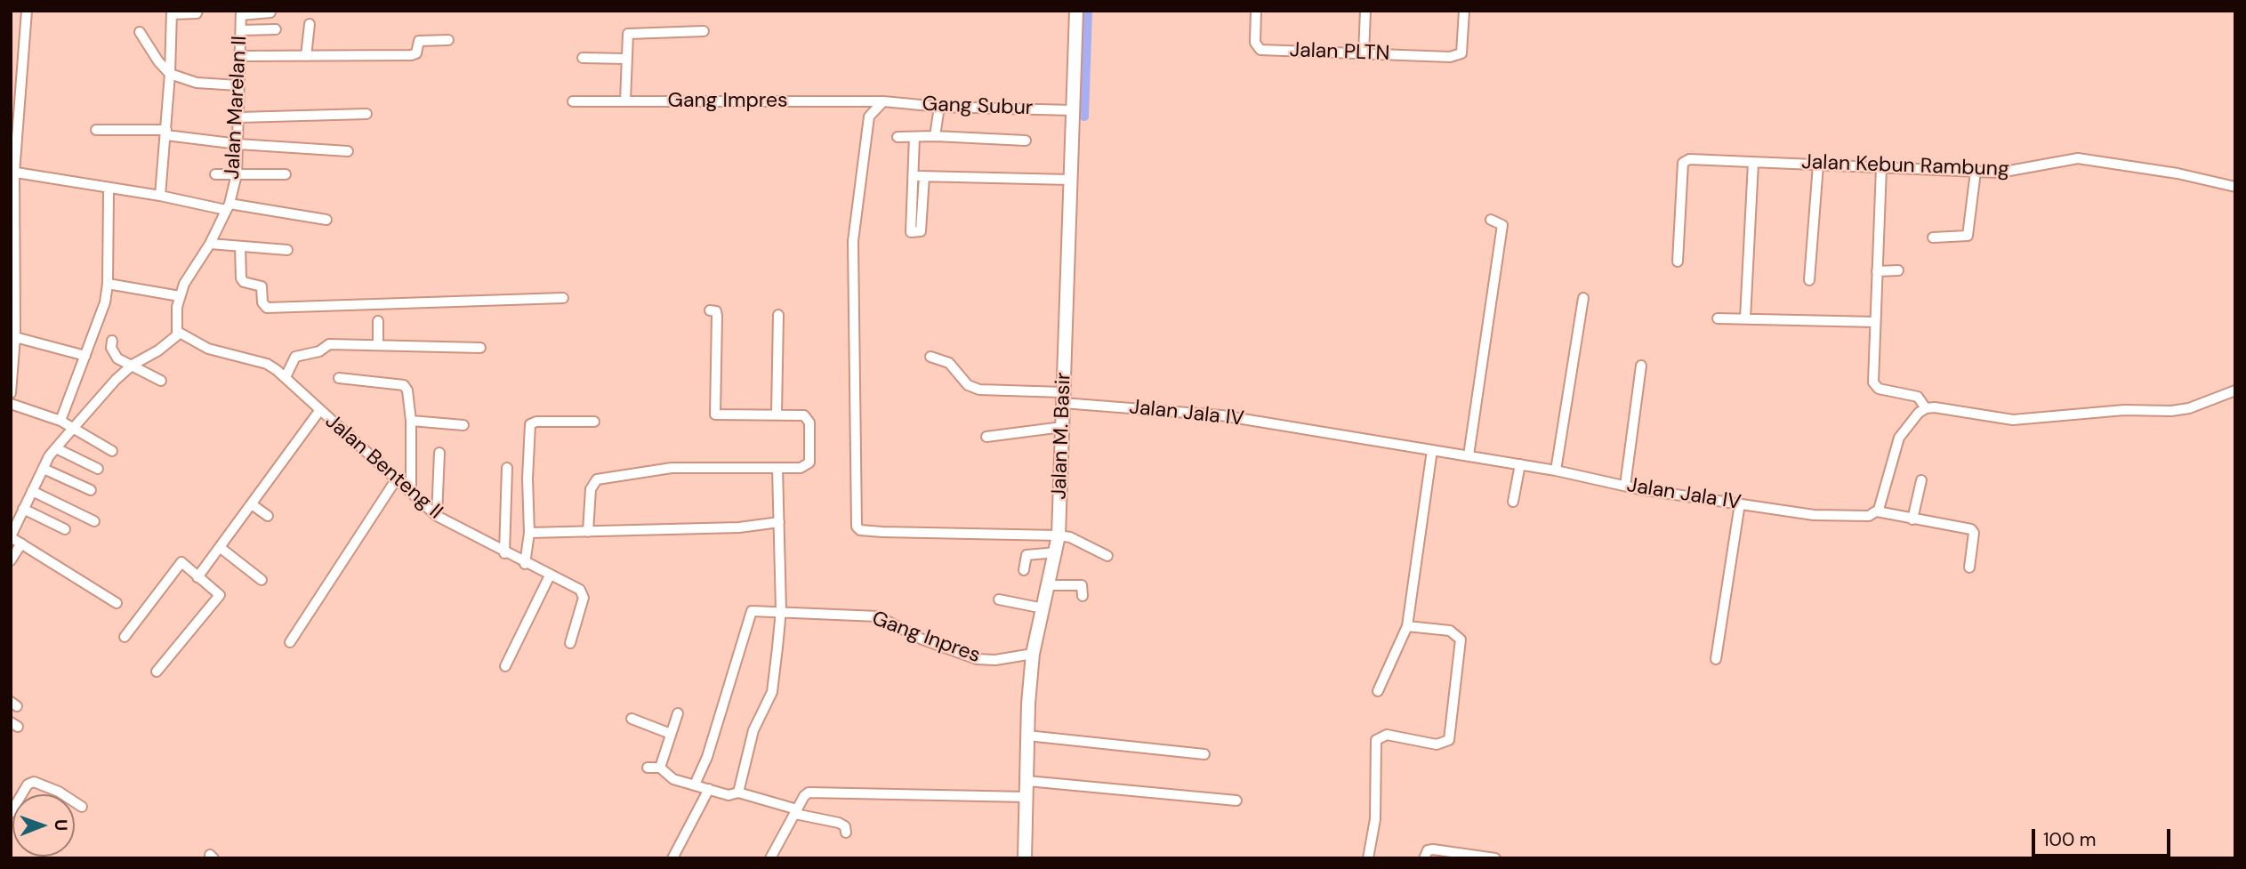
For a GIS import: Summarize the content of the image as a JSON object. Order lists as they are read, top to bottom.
{
  "streets": {
    "main road": ["Jalan M. Basir"],
    "street": [
      "Jalan PLTN",
      "Gang Impres",
      "Gang Subur",
      "Jalan Marelan II",
      "Jalan Kebun Rambung",
      "Jalan Jala IV",
      "Jalan Benteng II",
      "Gang Inpres"
    ]
  },
  "crossings": [
    ["Gang Impres", "Gang Subur"],
    ["Gang Subur", "Jalan M. Basir"],
    ["Jalan Marelan II", "Jalan Benteng II"],
    ["Jalan Jala IV", "Jalan M. Basir"],
    ["Jalan M. Basir", "Gang Inpres"]
  ],
  "scale_bar": "100 m",
  "north": "right"
}
